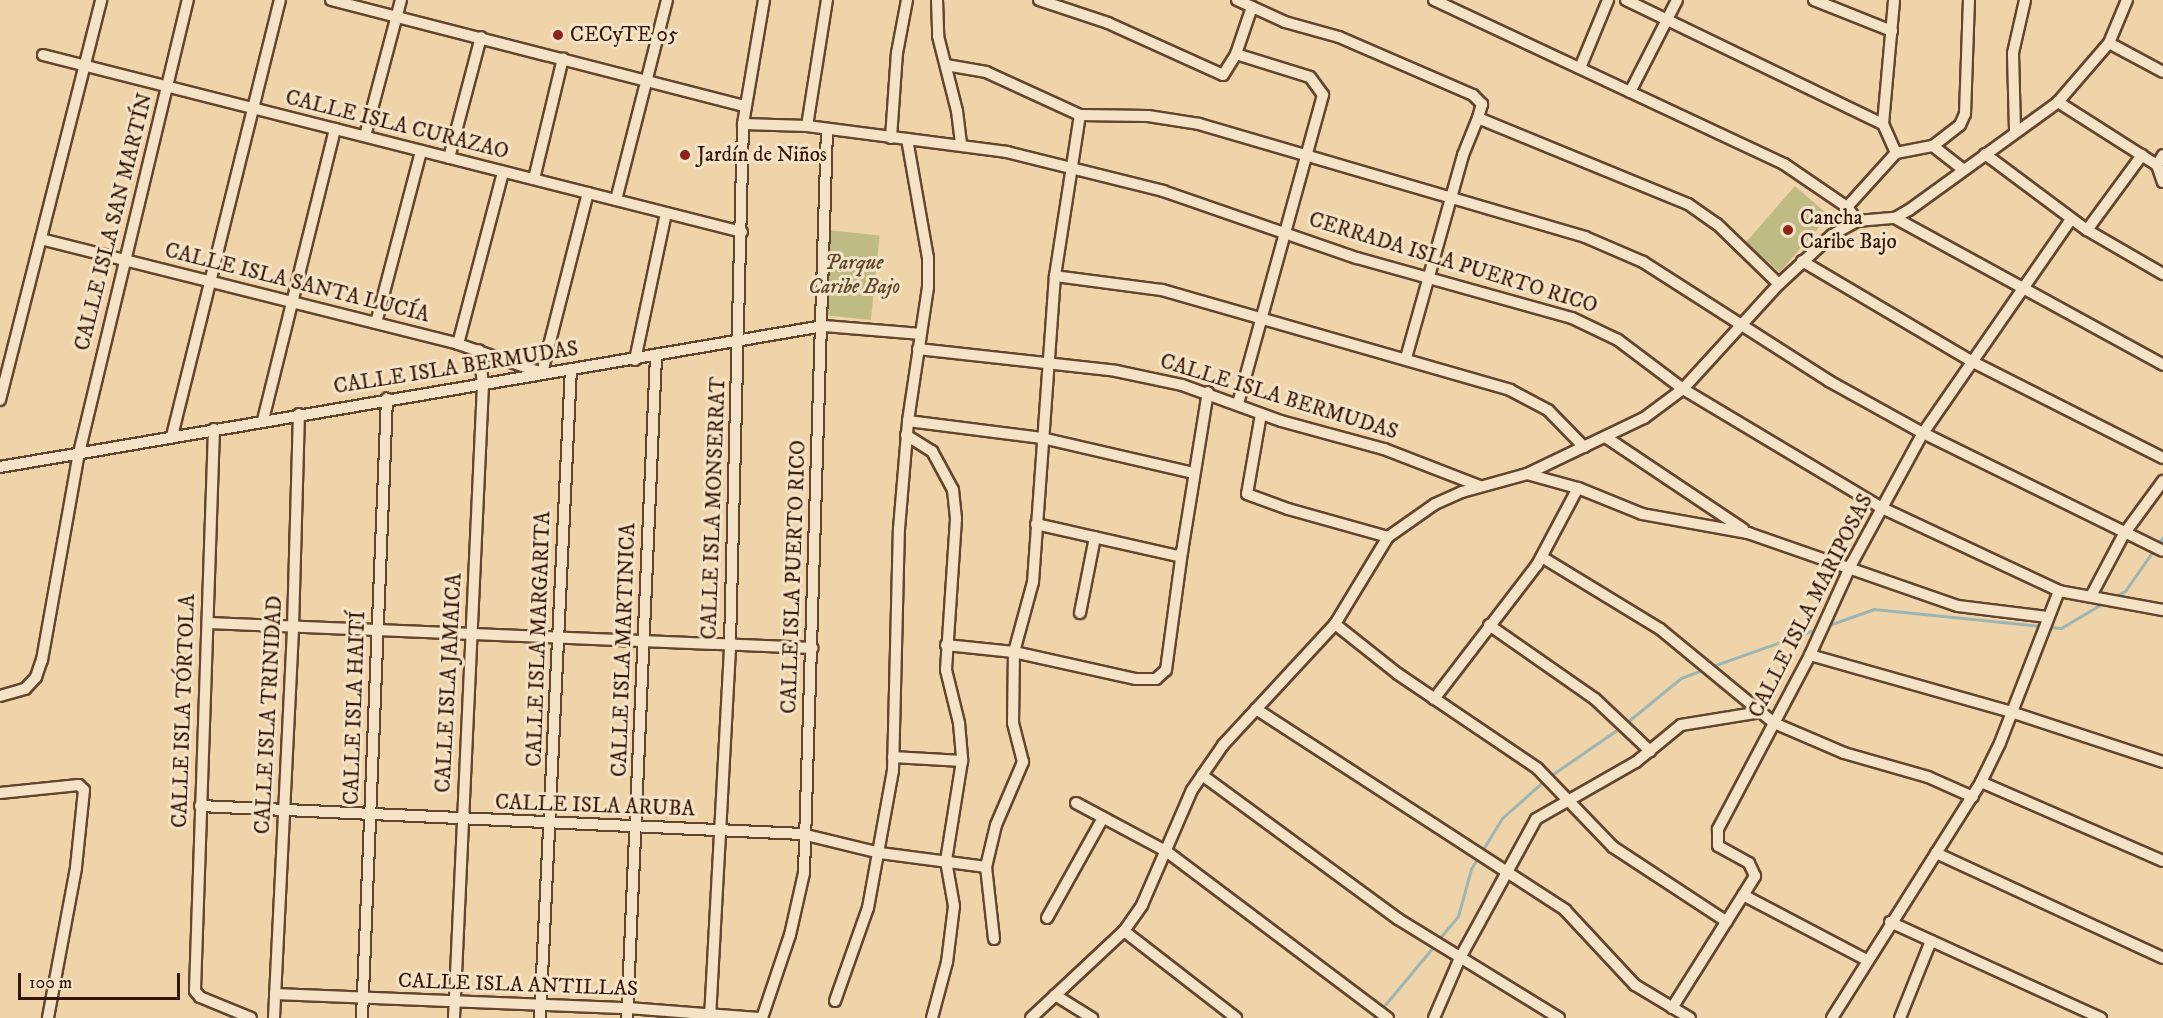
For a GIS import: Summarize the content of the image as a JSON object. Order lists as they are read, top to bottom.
{
  "streets": {
    "street": [
      "CALLE ISLA CURAZAO",
      "CALLE ISLA SAN MARTÍN",
      "CERRADA ISLA PUERTO RICO",
      "CALLE ISLA SANTA LUCÍA",
      "CALLE ISLA BERMUDAS",
      "CALLE ISLA MONSERRAT",
      "CALLE ISLA PUERTO RICO",
      "CALLE ISLA MARIPOSAS",
      "CALLE ISLA MARGARITA",
      "CALLE ISLA MARTINICA",
      "CALLE ISLA JAMAICA",
      "CALLE ISLA HAITÍ",
      "CALLE ISLA TÓRTOLA",
      "CALLE ISLA TRINIDAD",
      "CALLE ISLA ARUBA",
      "CALLE ISLA ANTILLAS"
    ]
  },
  "crossings": [
    ["CALLE ISLA CURAZAO", "CALLE ISLA SAN MARTÍN"],
    ["CALLE ISLA CURAZAO", "CALLE ISLA MONSERRAT"],
    ["CALLE ISLA SAN MARTÍN", "CALLE ISLA SANTA LUCÍA"],
    ["CALLE ISLA SAN MARTÍN", "CALLE ISLA BERMUDAS"],
    ["CERRADA ISLA PUERTO RICO", "CALLE ISLA MONSERRAT"],
    ["CERRADA ISLA PUERTO RICO", "CALLE ISLA PUERTO RICO"],
    ["CERRADA ISLA PUERTO RICO", "CALLE ISLA MARIPOSAS"],
    ["CALLE ISLA SANTA LUCÍA", "CALLE ISLA BERMUDAS"],
    ["CALLE ISLA SANTA LUCÍA", "CALLE ISLA JAMAICA"],
    ["CALLE ISLA BERMUDAS", "CALLE ISLA MONSERRAT"],
    ["CALLE ISLA BERMUDAS", "CALLE ISLA PUERTO RICO"],
    ["CALLE ISLA BERMUDAS", "CALLE ISLA MARGARITA"],
    ["CALLE ISLA BERMUDAS", "CALLE ISLA MARTINICA"],
    ["CALLE ISLA BERMUDAS", "CALLE ISLA JAMAICA"],
    ["CALLE ISLA BERMUDAS", "CALLE ISLA HAITÍ"],
    ["CALLE ISLA BERMUDAS", "CALLE ISLA TÓRTOLA"],
    ["CALLE ISLA BERMUDAS", "CALLE ISLA TRINIDAD"],
    ["CALLE ISLA MONSERRAT", "CALLE ISLA ARUBA"],
    ["CALLE ISLA MONSERRAT", "CALLE ISLA ANTILLAS"],
    ["CALLE ISLA PUERTO RICO", "CALLE ISLA ARUBA"],
    ["CALLE ISLA PUERTO RICO", "CALLE ISLA ANTILLAS"],
    ["CALLE ISLA MARGARITA", "CALLE ISLA ARUBA"],
    ["CALLE ISLA MARGARITA", "CALLE ISLA ANTILLAS"],
    ["CALLE ISLA MARTINICA", "CALLE ISLA ARUBA"],
    ["CALLE ISLA MARTINICA", "CALLE ISLA ANTILLAS"],
    ["CALLE ISLA JAMAICA", "CALLE ISLA ARUBA"],
    ["CALLE ISLA JAMAICA", "CALLE ISLA ANTILLAS"],
    ["CALLE ISLA HAITÍ", "CALLE ISLA ARUBA"],
    ["CALLE ISLA HAITÍ", "CALLE ISLA ANTILLAS"],
    ["CALLE ISLA TÓRTOLA", "CALLE ISLA ARUBA"],
    ["CALLE ISLA TRINIDAD", "CALLE ISLA ARUBA"],
    ["CALLE ISLA TRINIDAD", "CALLE ISLA ANTILLAS"]
  ],
  "parks": ["Parque Caribe Bajo"],
  "places": ["CECyTE 05", "Jardín de Niños", "Cancha Caribe Bajo"],
  "scale_bar": "100 m"
}
